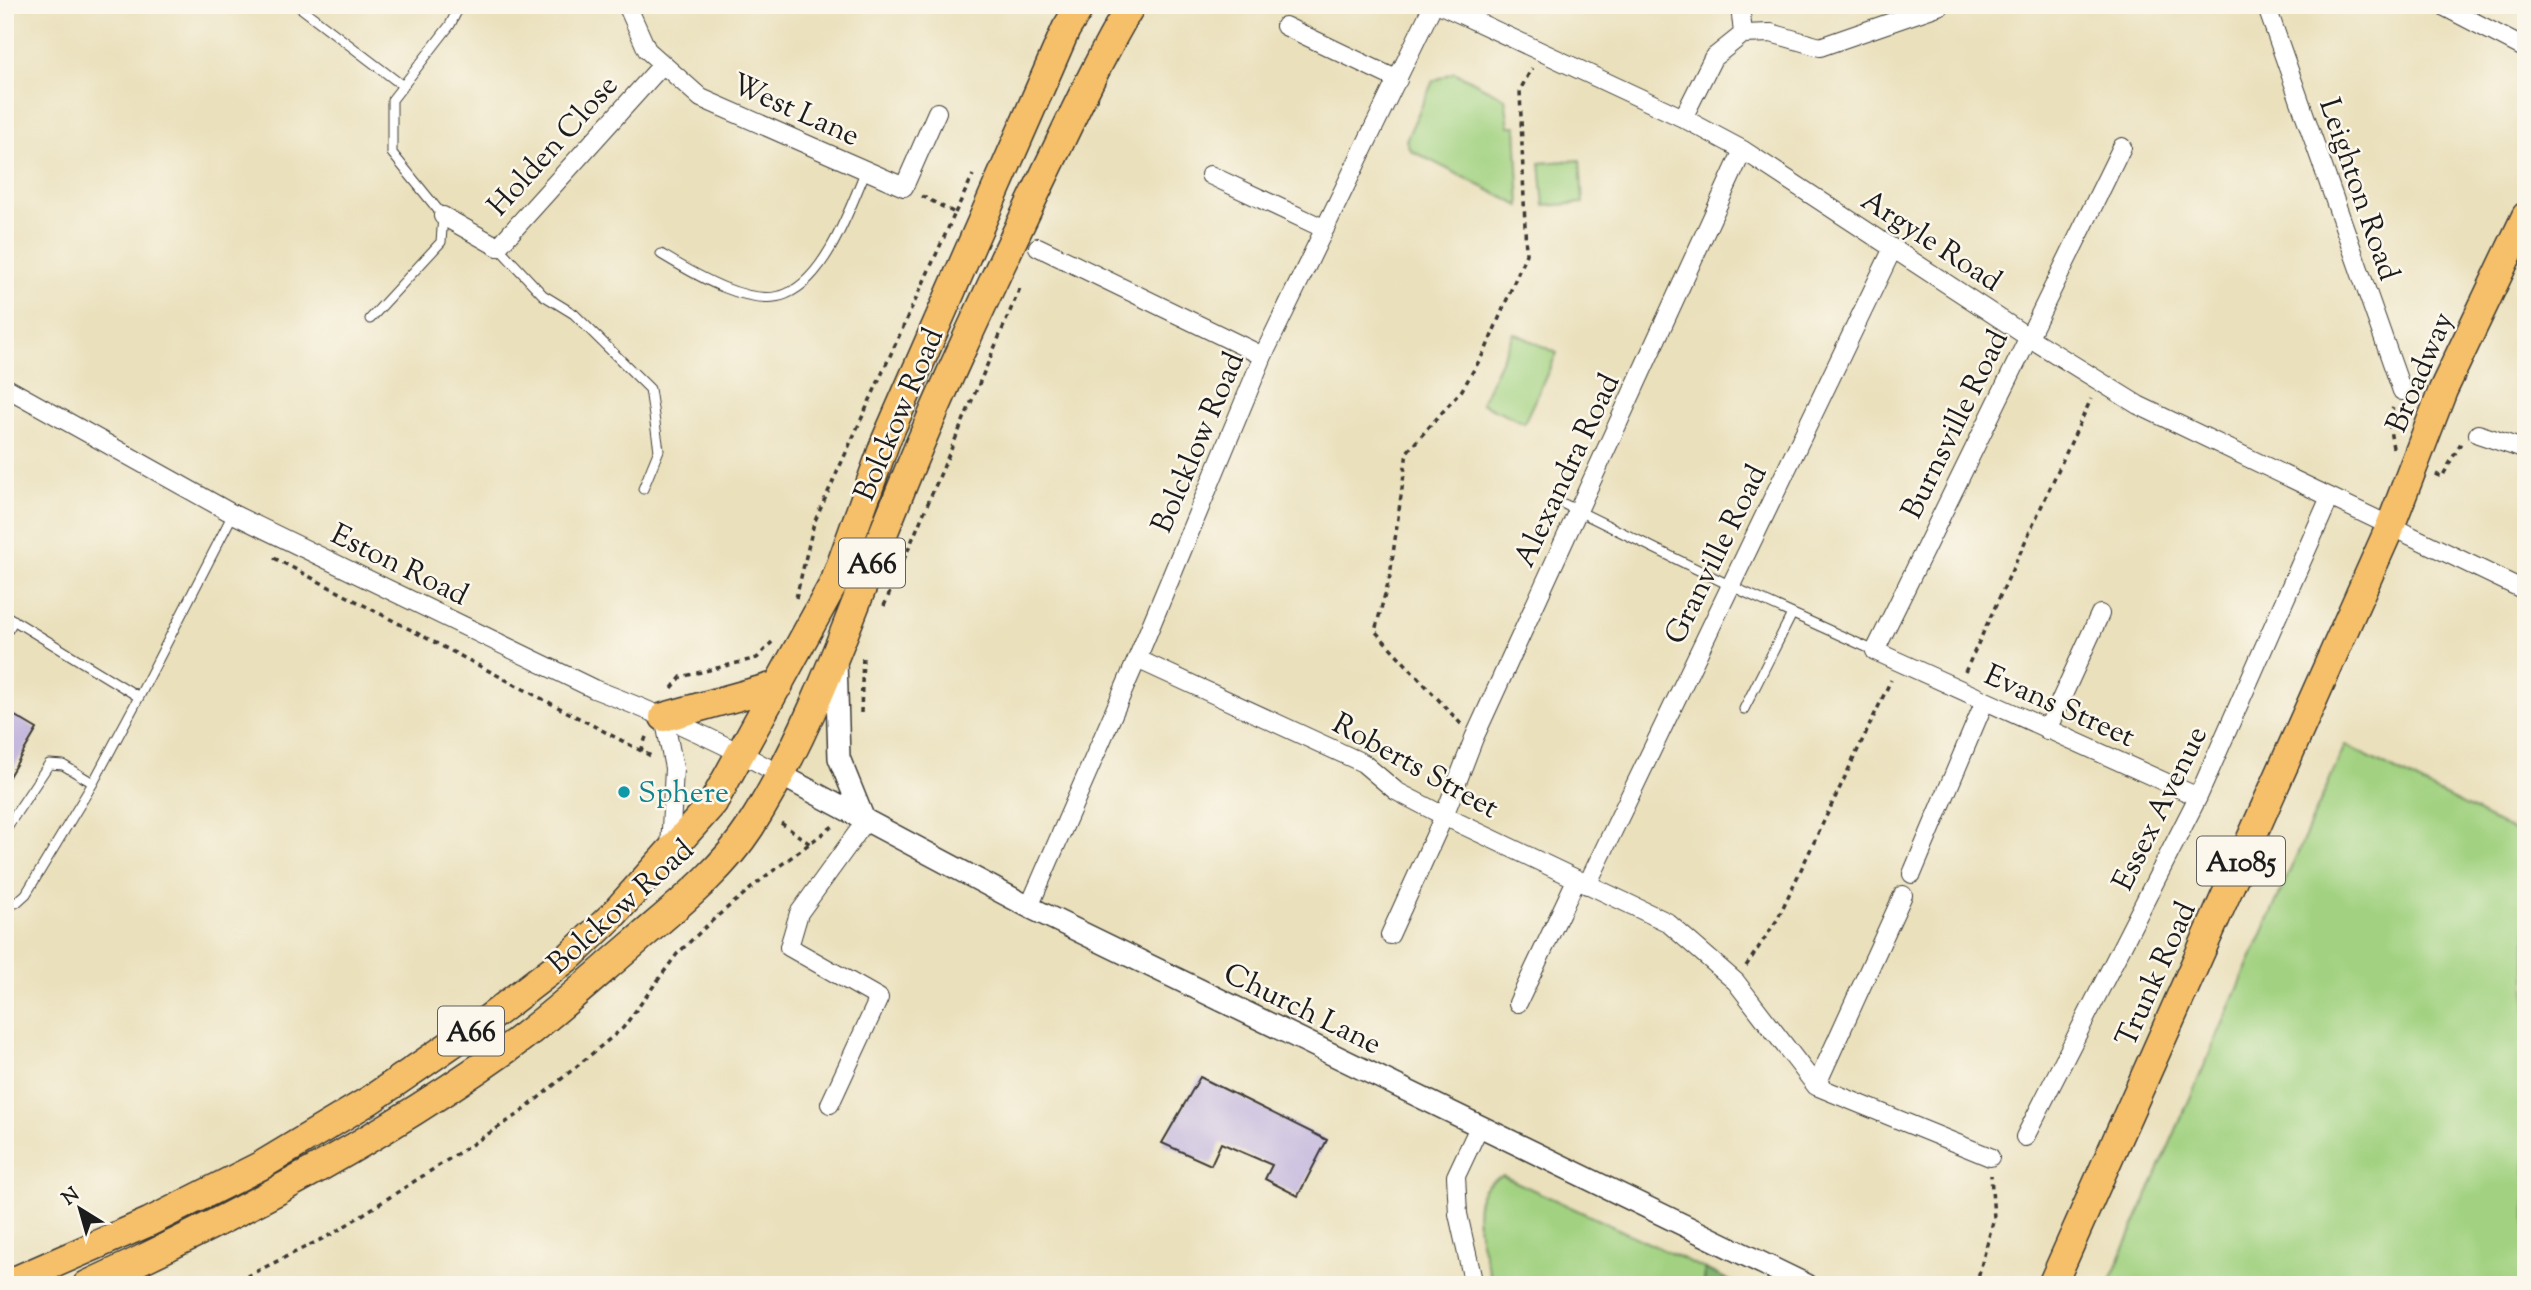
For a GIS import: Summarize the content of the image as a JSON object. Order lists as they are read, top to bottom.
{
  "streets": {
    "main road": [
      "Broadway",
      "Bolckow Road",
      "A66",
      "A1085",
      "Trunk Road"
    ],
    "street": [
      "West Lane",
      "Holden Close",
      "Leighton Road",
      "Argyle Road",
      "Burnsville Road",
      "Bolcklow Road",
      "Alexandra Road",
      "Granville Road",
      "Eston Road",
      "Evans Street",
      "Roberts Street",
      "Essex Avenue",
      "Church Lane"
    ]
  },
  "crossings": [
    ["West Lane", "Holden Close"],
    ["Argyle Road", "Burnsville Road"],
    ["Argyle Road", "Alexandra Road"],
    ["Argyle Road", "Granville Road"],
    ["Argyle Road", "Essex Avenue"],
    ["Argyle Road", "Trunk Road"],
    ["Broadway", "Trunk Road"],
    ["Bolckow Road", "A66"],
    ["Bolckow Road", "Eston Road"],
    ["Bolckow Road", "Church Lane"],
    ["Burnsville Road", "Evans Street"],
    ["Bolcklow Road", "Roberts Street"],
    ["Bolcklow Road", "Church Lane"],
    ["Alexandra Road", "Roberts Street"],
    ["Granville Road", "Roberts Street"],
    ["A66", "Eston Road"],
    ["Eston Road", "Church Lane"],
    ["Evans Street", "Essex Avenue"]
  ],
  "places": ["Sphere"],
  "north": "top left"
}
